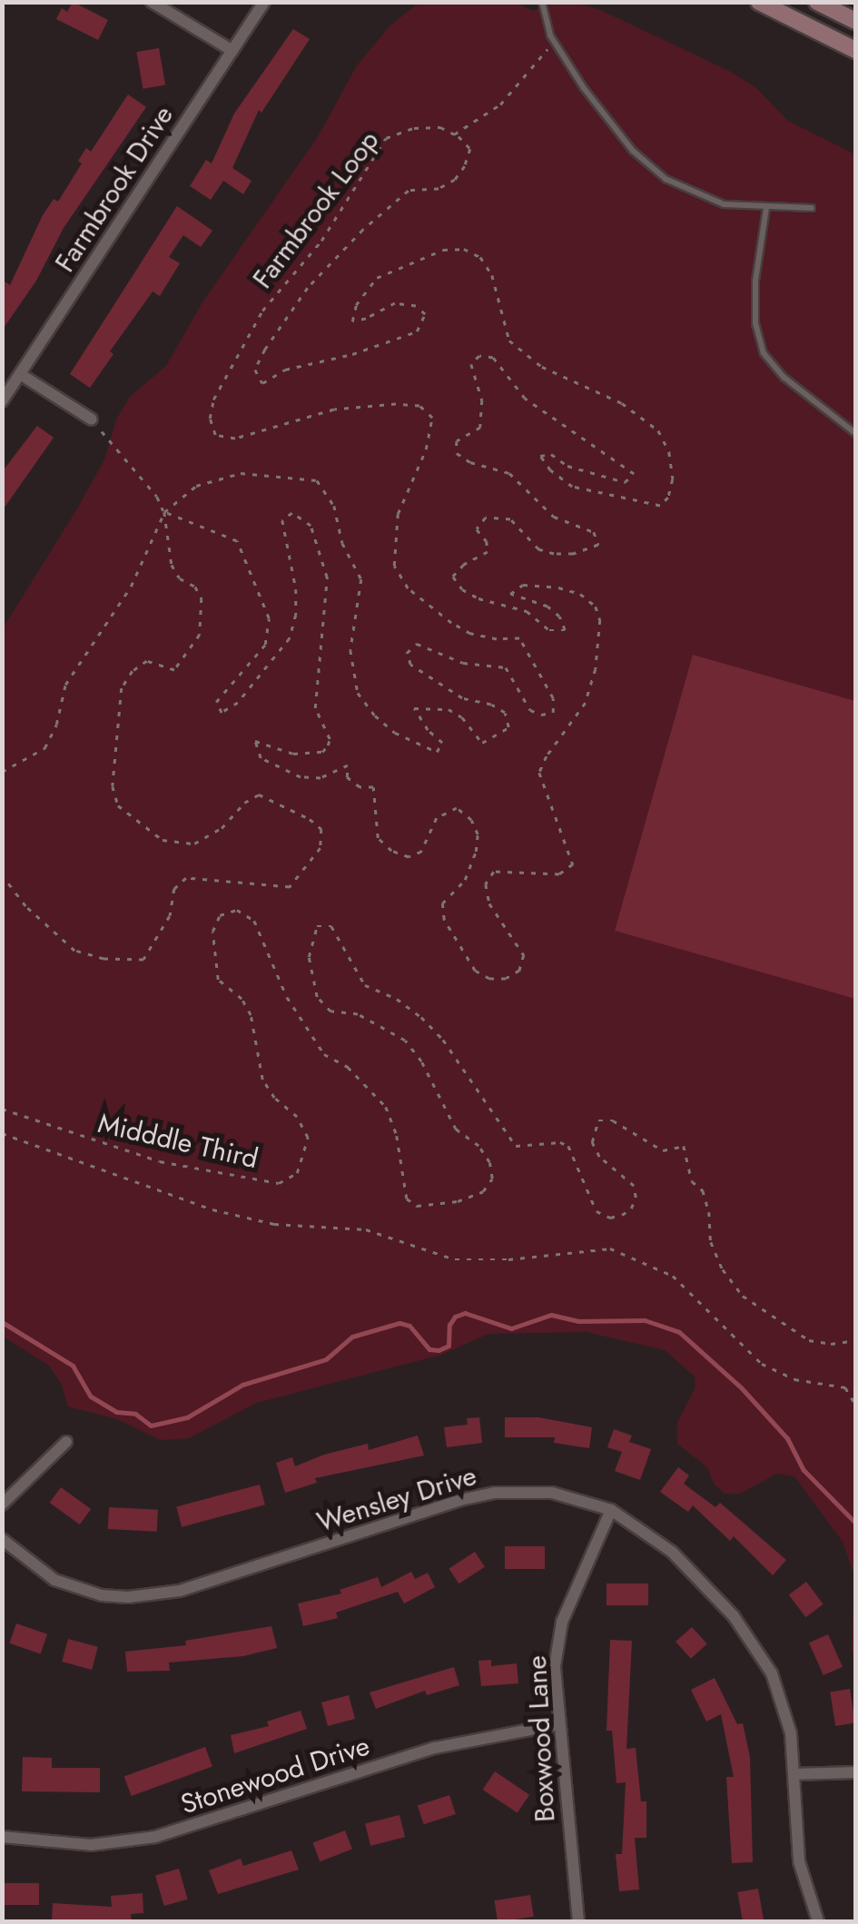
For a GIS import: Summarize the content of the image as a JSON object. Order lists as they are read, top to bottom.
{
  "streets": {
    "street": [
      "Farmbrook Drive",
      "Wensley Drive",
      "Boxwood Lane",
      "Stonewood Drive"
    ],
    "path": ["Farmbrook Loop", "Midddle Third"]
  },
  "crossings": [
    ["Wensley Drive", "Boxwood Lane"],
    ["Boxwood Lane", "Stonewood Drive"]
  ]
}
